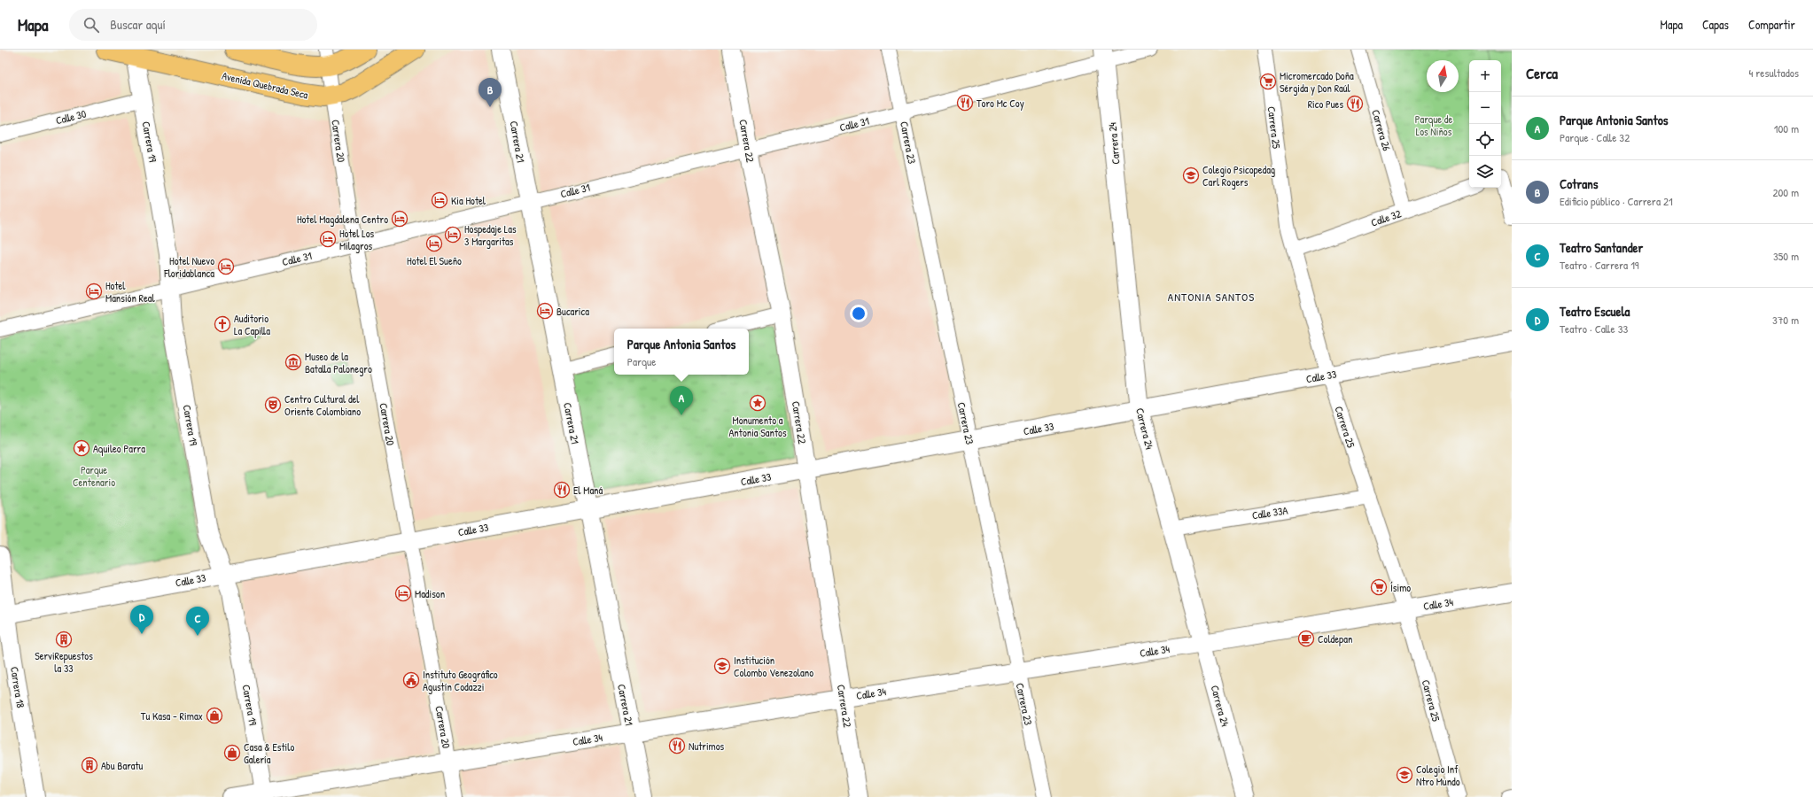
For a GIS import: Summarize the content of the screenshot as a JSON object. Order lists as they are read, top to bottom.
{
  "streets": {
    "main road": ["Avenida Quebrada Seca"],
    "street": [
      "Calle 30",
      "Calle 31",
      "Carrera 25",
      "Carrera 26",
      "Carrera 20",
      "Carrera 22",
      "Carrera 19",
      "Carrera 21",
      "Carrera 23",
      "Carrera 24",
      "Calle 32",
      "Calle 33",
      "Calle 33A",
      "Calle 34",
      "Carrera 18"
    ]
  },
  "crossings": [
    ["Avenida Quebrada Seca", "Carrera 20"],
    ["Avenida Quebrada Seca", "Carrera 19"],
    ["Calle 30", "Carrera 19"],
    ["Calle 31", "Carrera 20"],
    ["Calle 31", "Carrera 22"],
    ["Calle 31", "Carrera 19"],
    ["Calle 31", "Carrera 21"],
    ["Calle 31", "Carrera 23"],
    ["Calle 31", "Carrera 24"],
    ["Carrera 25", "Calle 32"],
    ["Carrera 25", "Calle 33"],
    ["Carrera 25", "Calle 33A"],
    ["Carrera 25", "Calle 34"],
    ["Carrera 26", "Calle 32"],
    ["Carrera 20", "Calle 33"],
    ["Carrera 20", "Calle 34"],
    ["Carrera 22", "Calle 33"],
    ["Carrera 22", "Calle 34"],
    ["Carrera 19", "Calle 33"],
    ["Carrera 19", "Calle 34"],
    ["Carrera 21", "Calle 33"],
    ["Carrera 21", "Calle 34"],
    ["Carrera 23", "Calle 33"],
    ["Carrera 23", "Calle 34"],
    ["Carrera 24", "Calle 33"],
    ["Carrera 24", "Calle 33A"],
    ["Carrera 24", "Calle 34"],
    ["Calle 33", "Carrera 18"]
  ],
  "districts": ["ANTONIA SANTOS"],
  "parks": ["Parque de Los Niños", "Parque Centenario"],
  "places": {
    "supermarket": ["Micromercado Doña Sérgida y Don Raúl", "Ísimo"],
    "restaurant": [
      "Toro Mc Coy",
      "Rico Pues",
      "El Maná",
      "Nutrimos"
    ],
    "school or university": ["Colegio Psicopedag Carl Rogers", "Institución Colombo Venezolano", "Colegio Inf Ntro Mundo"],
    "hotel": [
      "Kia Hotel",
      "Hotel Magdalena Centro",
      "Hospedaje Las 3 Margaritas",
      "Hotel Los Milagros",
      "Hotel El Sueño",
      "Hotel Nuevo Floridablanca",
      "Hotel Mansión Real",
      "Bucarica",
      "Madison"
    ],
    "church": ["Auditorio La Capilla"],
    "museum": ["Museo de la Batalla Palonegro"],
    "place": ["Monumento a Antonia Santos", "Aquileo Parra"],
    "theatre": ["Centro Cultural del Oriente Colombiano"],
    "cafe": ["Coldepan"],
    "building": ["ServiRepuestos la 33", "Abu Baratu"],
    "public building": ["Instituto Geográfico Agustín Codazzi"],
    "shop": ["Tu Kasa - Rimax", "Casa & Estilo Galería"]
  },
  "north": "top",
  "page": {
    "header": "Mapa",
    "search": "Buscar aquí",
    "nav": ["Mapa", "Capas", "Compartir"],
    "heading": ["Cerca", "4 resultados"],
    "map_buttons": ["+", "−"],
    "pins": [
      "B",
      "A",
      "D",
      "C"
    ],
    "list": [
      {
        "mark": "A",
        "name": "Parque Antonia Santos",
        "note": "Parque · Calle 32",
        "value": "100 m"
      },
      {
        "mark": "B",
        "name": "Cotrans",
        "note": "Edificio público · Carrera 21",
        "value": "200 m"
      },
      {
        "mark": "C",
        "name": "Teatro Santander",
        "note": "Teatro · Carrera 19",
        "value": "350 m"
      },
      {
        "mark": "D",
        "name": "Teatro Escuela",
        "note": "Teatro · Calle 33",
        "value": "370 m"
      }
    ],
    "popup": ["Parque Antonia Santos", "Parque"]
  }
}
